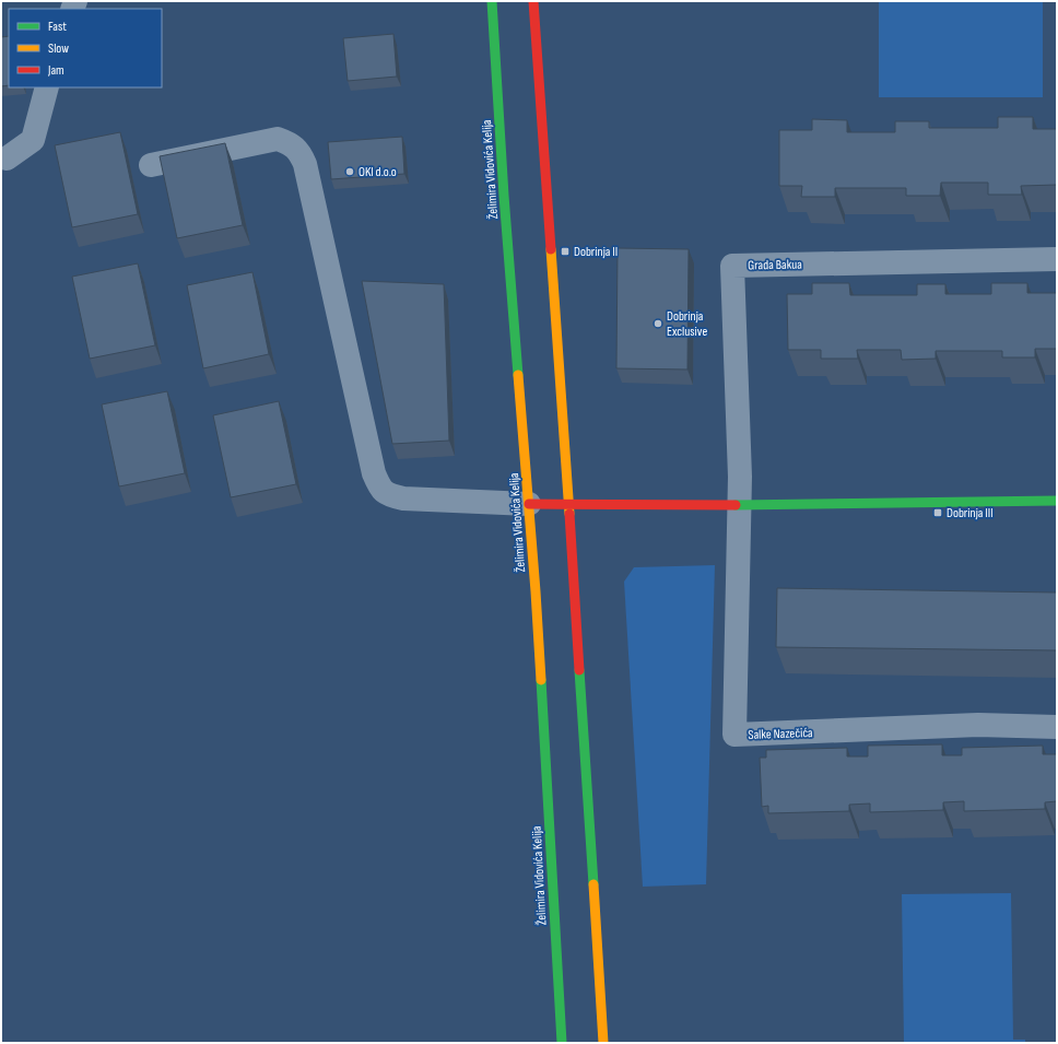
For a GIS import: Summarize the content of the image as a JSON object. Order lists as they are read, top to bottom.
{
  "streets": {
    "main road": ["Želimira Vidovića Kelija"],
    "street": ["Grada Bakua", "Salke Nazečića"]
  },
  "crossings": [
    ["Grada Bakua", "Salke Nazečića"]
  ],
  "places": {
    "other": ["OKI d.o.o", "Dobrinja Exclusive"],
    "transit": ["Dobrinja II", "Dobrinja III"]
  },
  "legend": ["Fast", "Slow", "Jam"]
}
